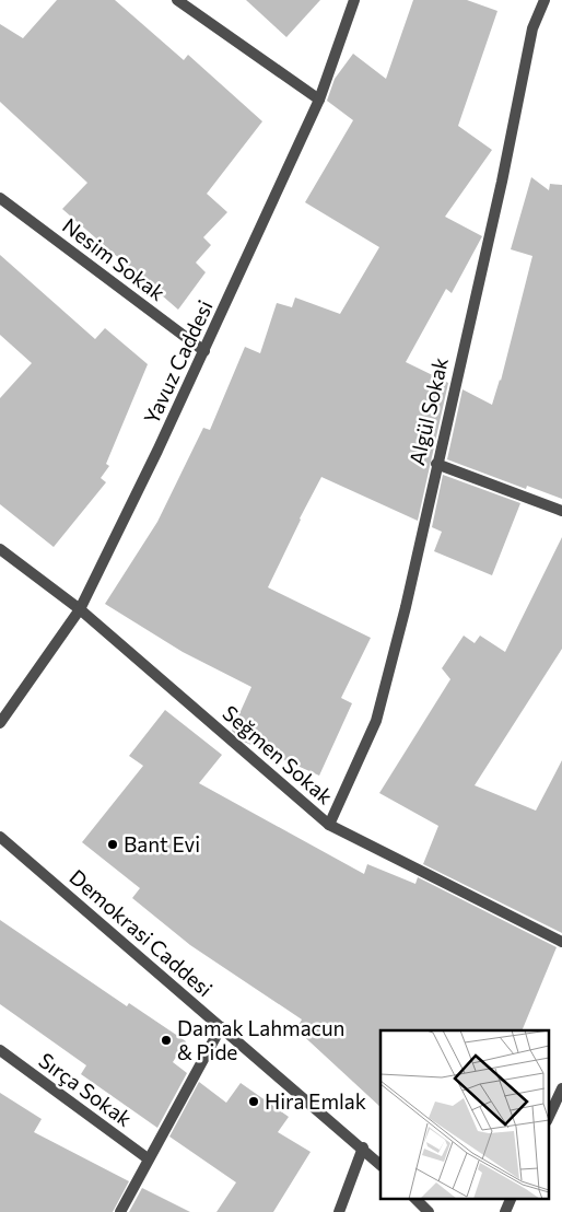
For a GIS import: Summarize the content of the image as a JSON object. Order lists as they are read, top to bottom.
{
  "streets": {
    "street": [
      "Nesim Sokak",
      "Yavuz Caddesi",
      "Algül Sokak",
      "Seğmen Sokak",
      "Demokrasi Caddesi",
      "Sırça Sokak"
    ]
  },
  "crossings": [
    ["Nesim Sokak", "Yavuz Caddesi"],
    ["Yavuz Caddesi", "Seğmen Sokak"],
    ["Algül Sokak", "Seğmen Sokak"]
  ],
  "places": ["Bant Evi", "Damak Lahmacun & Pide", "Hira Emlak"]
}
